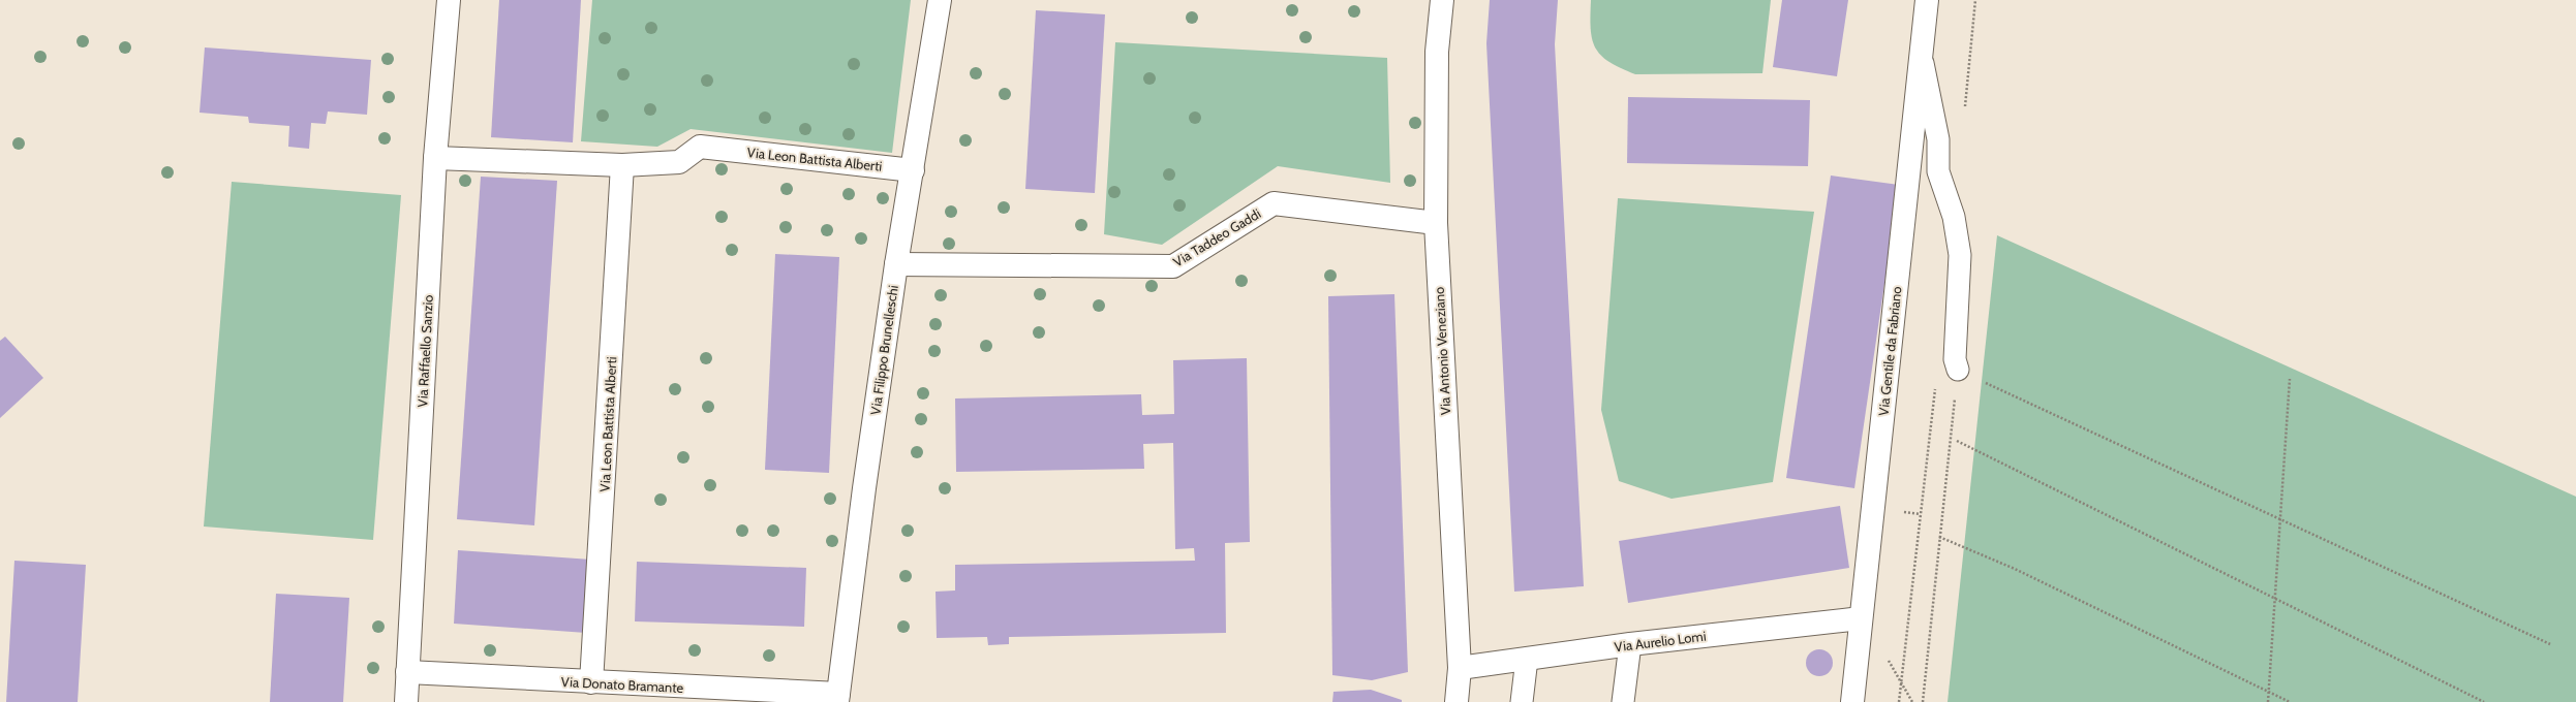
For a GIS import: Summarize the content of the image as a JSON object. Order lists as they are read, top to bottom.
{
  "streets": {
    "street": [
      "Via Leon Battista Alberti",
      "Via Taddeo Gaddi",
      "Via Filippo Brunelleschi",
      "Via Raffaello Sanzio",
      "Via Antonio Veneziano",
      "Via Gentile da Fabriano",
      "Via Aurelio Lomi",
      "Via Donato Bramante"
    ]
  },
  "crossings": [
    ["Via Leon Battista Alberti", "Via Filippo Brunelleschi"],
    ["Via Leon Battista Alberti", "Via Raffaello Sanzio"],
    ["Via Leon Battista Alberti", "Via Donato Bramante"],
    ["Via Taddeo Gaddi", "Via Filippo Brunelleschi"],
    ["Via Taddeo Gaddi", "Via Antonio Veneziano"],
    ["Via Filippo Brunelleschi", "Via Donato Bramante"],
    ["Via Raffaello Sanzio", "Via Donato Bramante"],
    ["Via Antonio Veneziano", "Via Aurelio Lomi"],
    ["Via Gentile da Fabriano", "Via Aurelio Lomi"]
  ]
}
